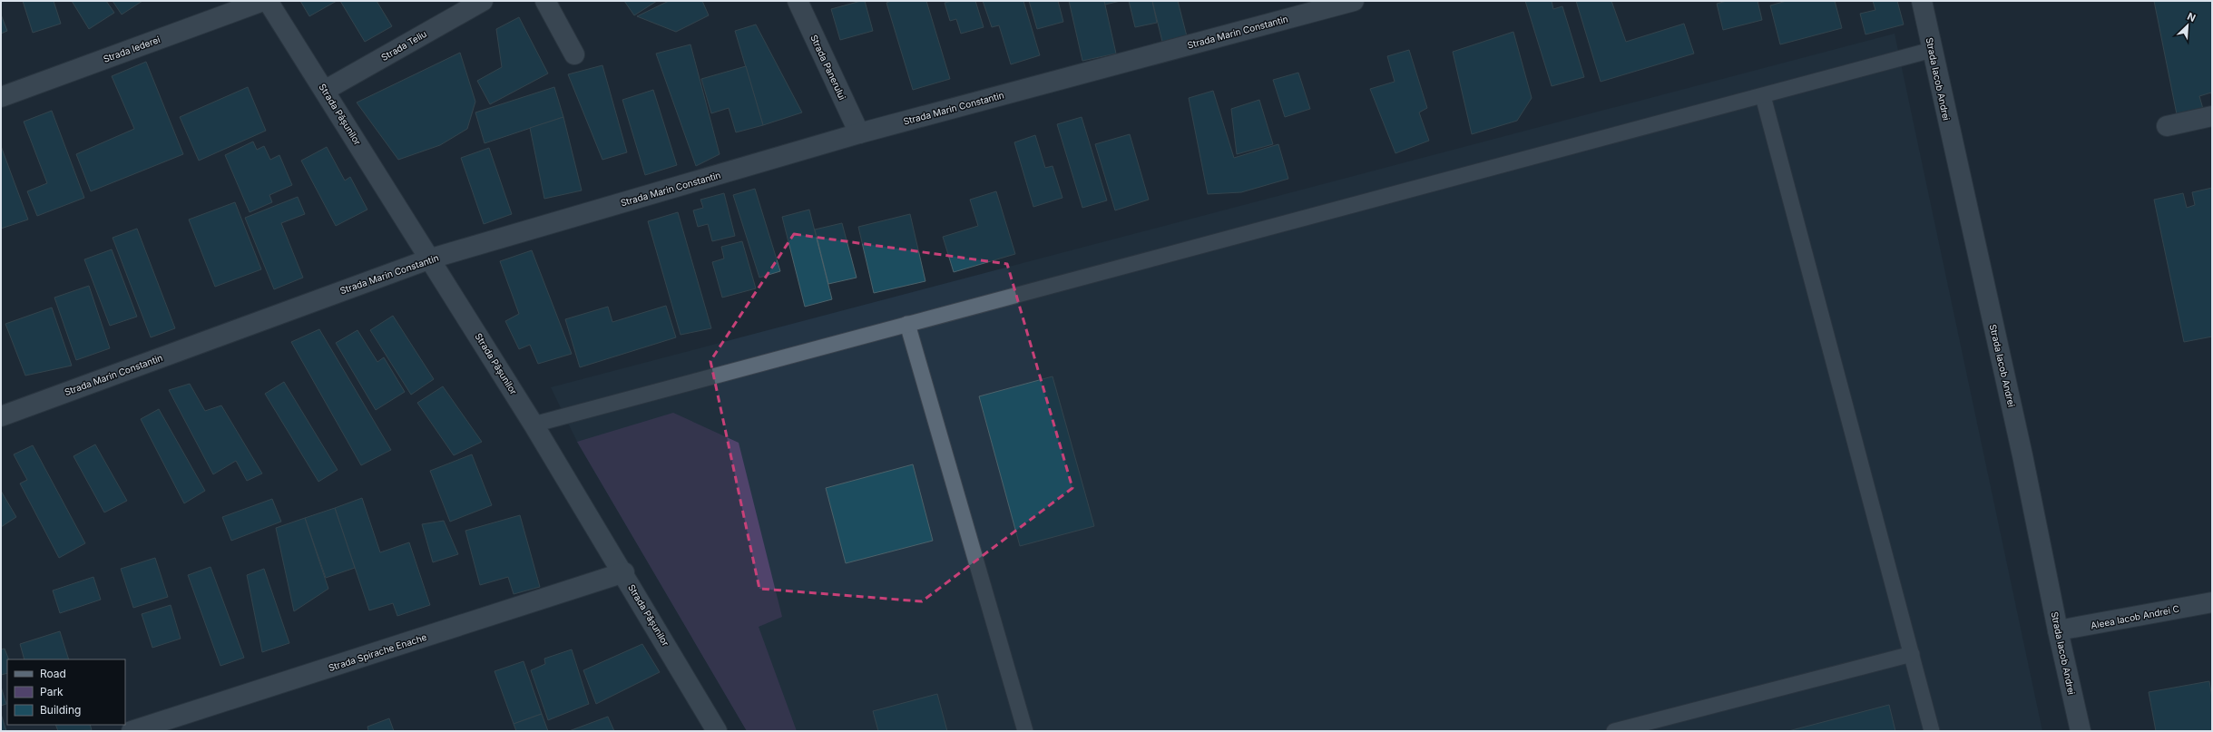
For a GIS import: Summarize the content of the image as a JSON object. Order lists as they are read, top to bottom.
{
  "streets": {
    "street": [
      "Strada Marin Constantin",
      "Strada Teliu",
      "Strada Iederei",
      "Strada Panerului",
      "Strada Iacob Andrei",
      "Strada Pășunilor",
      "Aleea Iacob Andrei C",
      "Strada Spirache Enache"
    ]
  },
  "crossings": [
    ["Strada Marin Constantin", "Strada Panerului"],
    ["Strada Marin Constantin", "Strada Pășunilor"],
    ["Strada Teliu", "Strada Pășunilor"],
    ["Strada Iacob Andrei", "Aleea Iacob Andrei C"],
    ["Strada Pășunilor", "Strada Spirache Enache"]
  ],
  "legend": ["Road", "Park", "Building"],
  "north": "top right"
}
